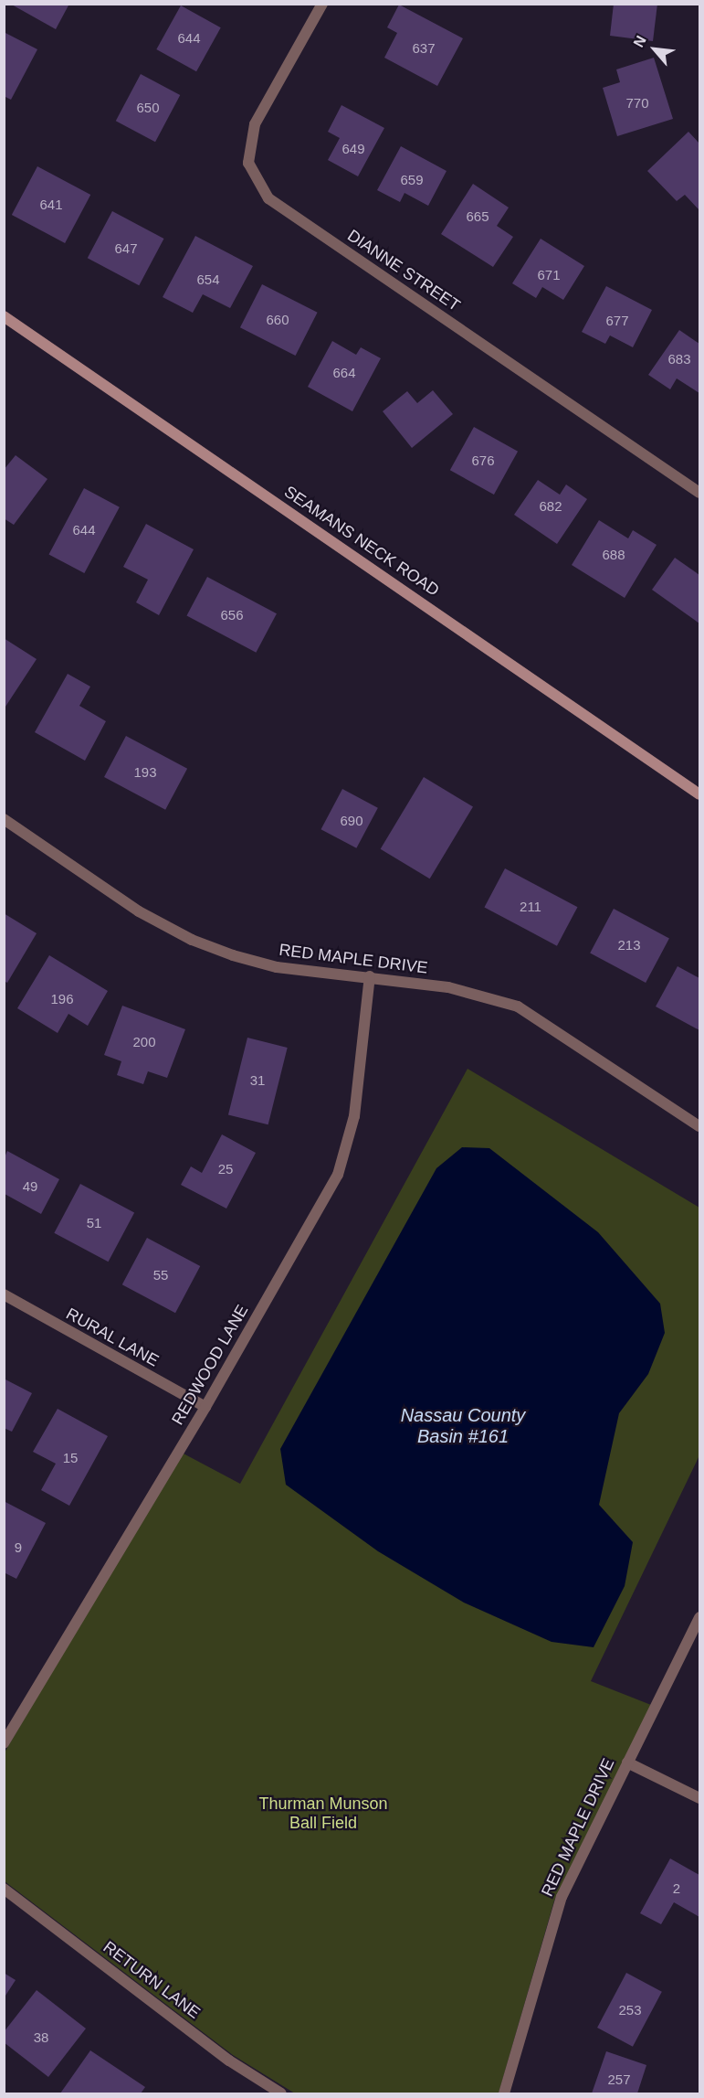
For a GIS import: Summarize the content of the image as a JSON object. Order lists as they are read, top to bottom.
{
  "streets": {
    "main road": ["SEAMANS NECK ROAD"],
    "street": [
      "DIANNE STREET",
      "RED MAPLE DRIVE",
      "RURAL LANE",
      "REDWOOD LANE",
      "RETURN LANE"
    ]
  },
  "crossings": [
    ["RED MAPLE DRIVE", "REDWOOD LANE"],
    ["RURAL LANE", "REDWOOD LANE"]
  ],
  "water": ["Nassau County Basin #161"],
  "parks": ["Thurman Munson Ball Field"],
  "house_numbers": [
    "644",
    "637",
    "770",
    "650",
    "649",
    "659",
    "641",
    "665",
    "647",
    "671",
    "654",
    "660",
    "677",
    "683",
    "664",
    "676",
    "682",
    "644",
    "688",
    "656",
    "193",
    "690",
    "211",
    "213",
    "196",
    "200",
    "31",
    "25",
    "49",
    "51",
    "55",
    "15",
    "9",
    "2",
    "253",
    "38",
    "257"
  ],
  "north": "top left"
}
